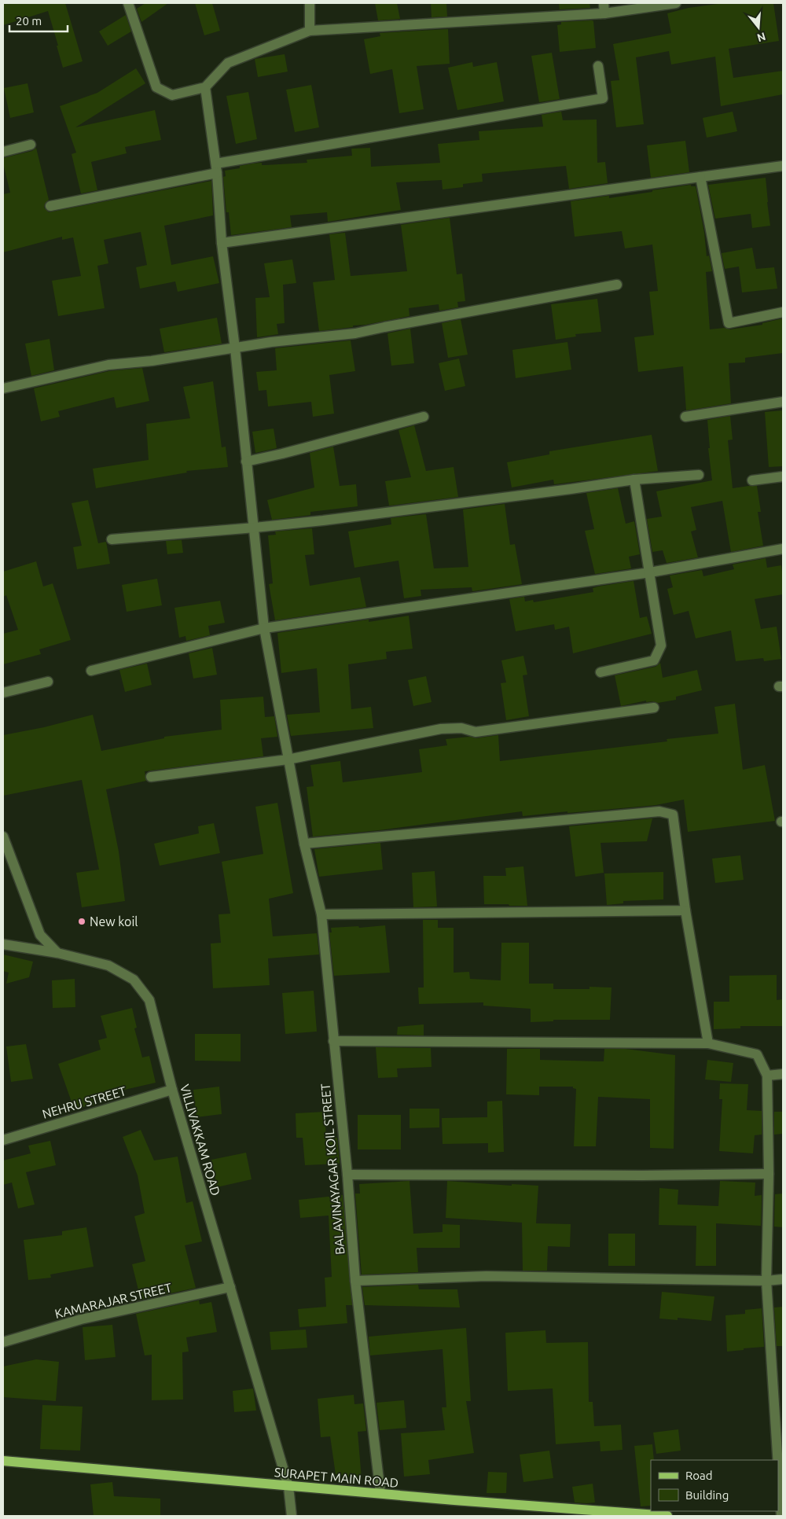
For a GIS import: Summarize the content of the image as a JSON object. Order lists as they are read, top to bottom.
{
  "streets": {
    "main road": ["SURAPET MAIN ROAD"],
    "street": [
      "NEHRU STREET",
      "VILLIVAKKAM ROAD",
      "BALAVINAYAGAR KOIL STREET",
      "KAMARAJAR STREET"
    ]
  },
  "crossings": [
    ["NEHRU STREET", "VILLIVAKKAM ROAD"],
    ["VILLIVAKKAM ROAD", "KAMARAJAR STREET"],
    ["VILLIVAKKAM ROAD", "SURAPET MAIN ROAD"],
    ["BALAVINAYAGAR KOIL STREET", "SURAPET MAIN ROAD"]
  ],
  "places": ["New koil"],
  "legend": ["Road", "Building"],
  "scale_bar": "20 m",
  "north": "bottom"
}
